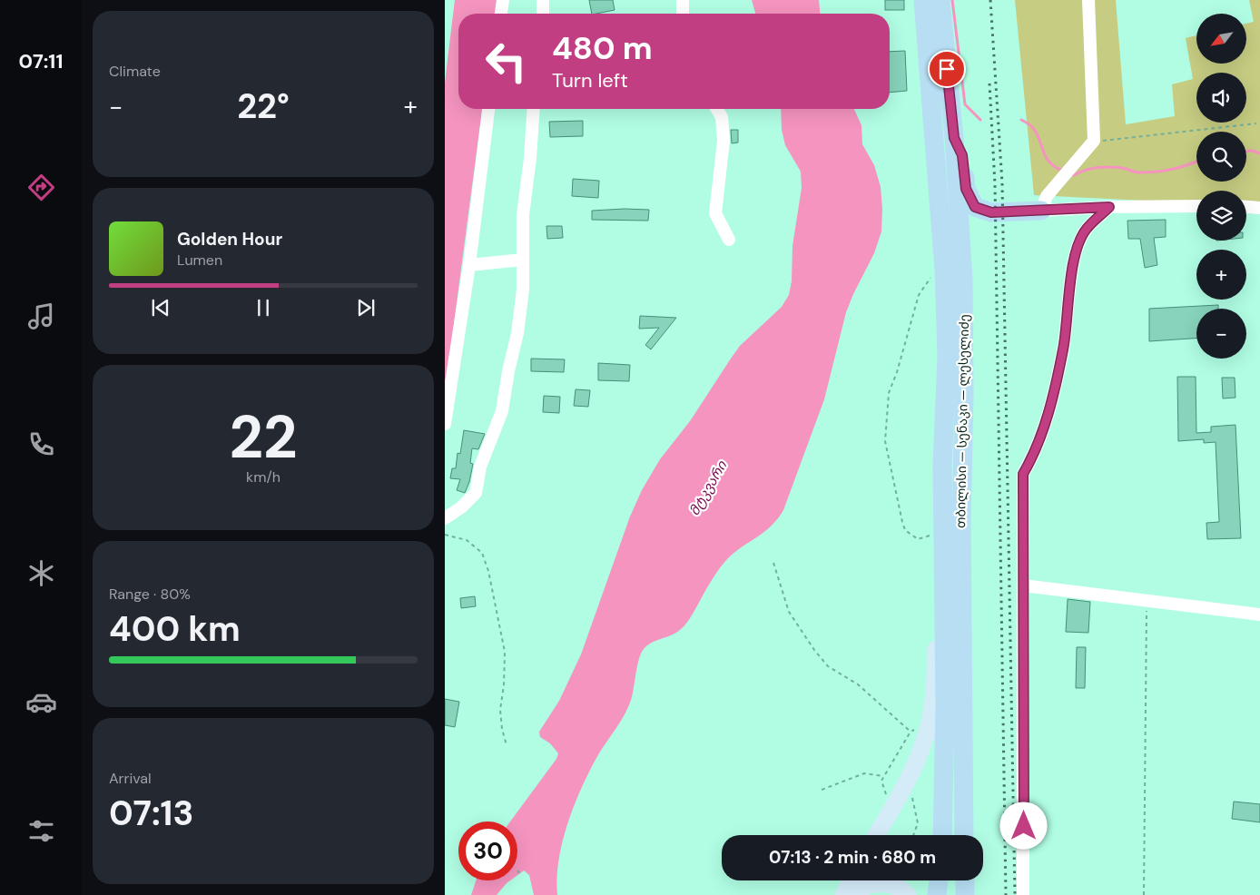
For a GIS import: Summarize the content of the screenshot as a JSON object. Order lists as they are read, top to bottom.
{
  "streets": {
    "highway": ["თბილისი — სენაკი — ლესელიძე"]
  },
  "water": ["მტკვარი"],
  "north": "bottom left",
  "page": {
    "tabs": "07:11",
    "tile": [
      "Climate",
      ["22", "km/h"],
      ["Range · 80%", "400 km"],
      ["Arrival", "07:13"]
    ],
    "map_buttons": ["+", "−"],
    "turn": ["480 m", "Turn left"],
    "heat": ["−", "22°", "+"],
    "song": ["Golden Hour", "Lumen"],
    "limit": "30",
    "trip": "07:13 · 2 min · 680 m"
  }
}
